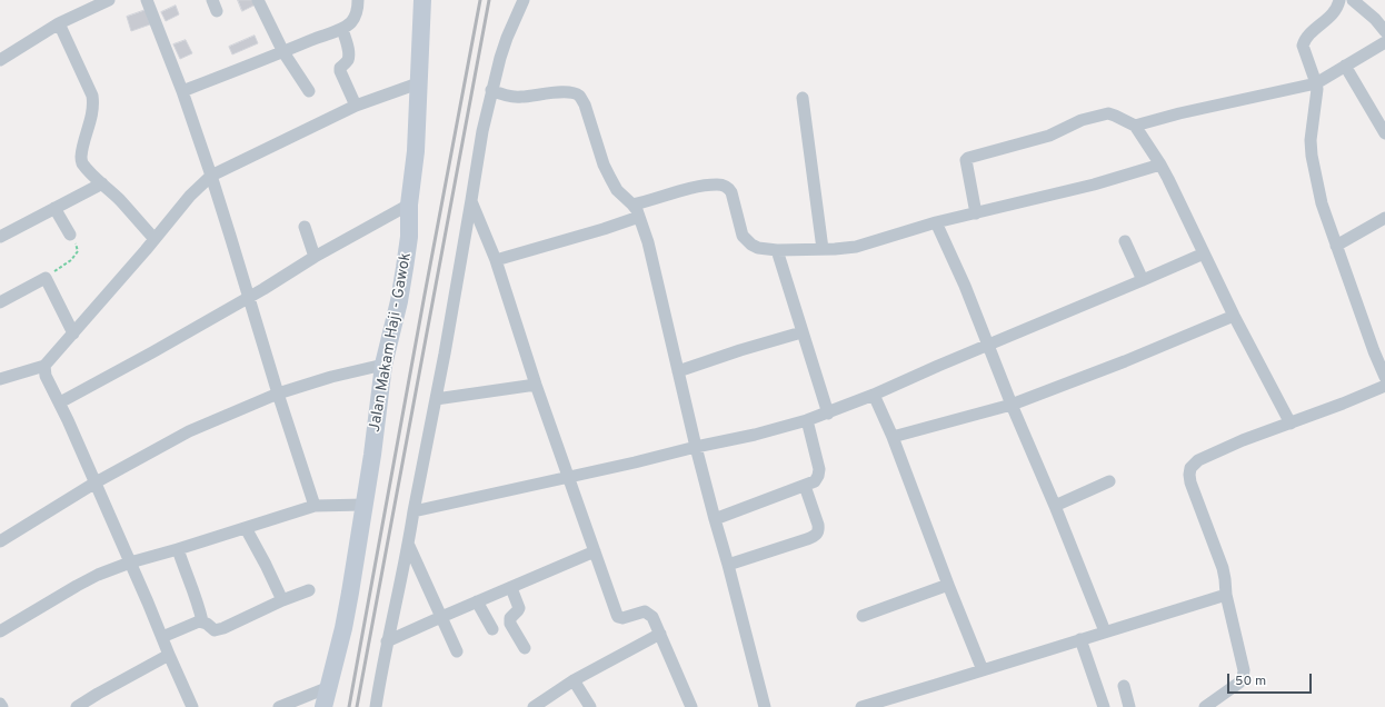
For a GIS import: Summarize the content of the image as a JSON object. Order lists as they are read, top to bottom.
{
  "streets": {
    "street": ["Jalan Makam Haji - Gawok"]
  },
  "scale_bar": "50 m"
}
